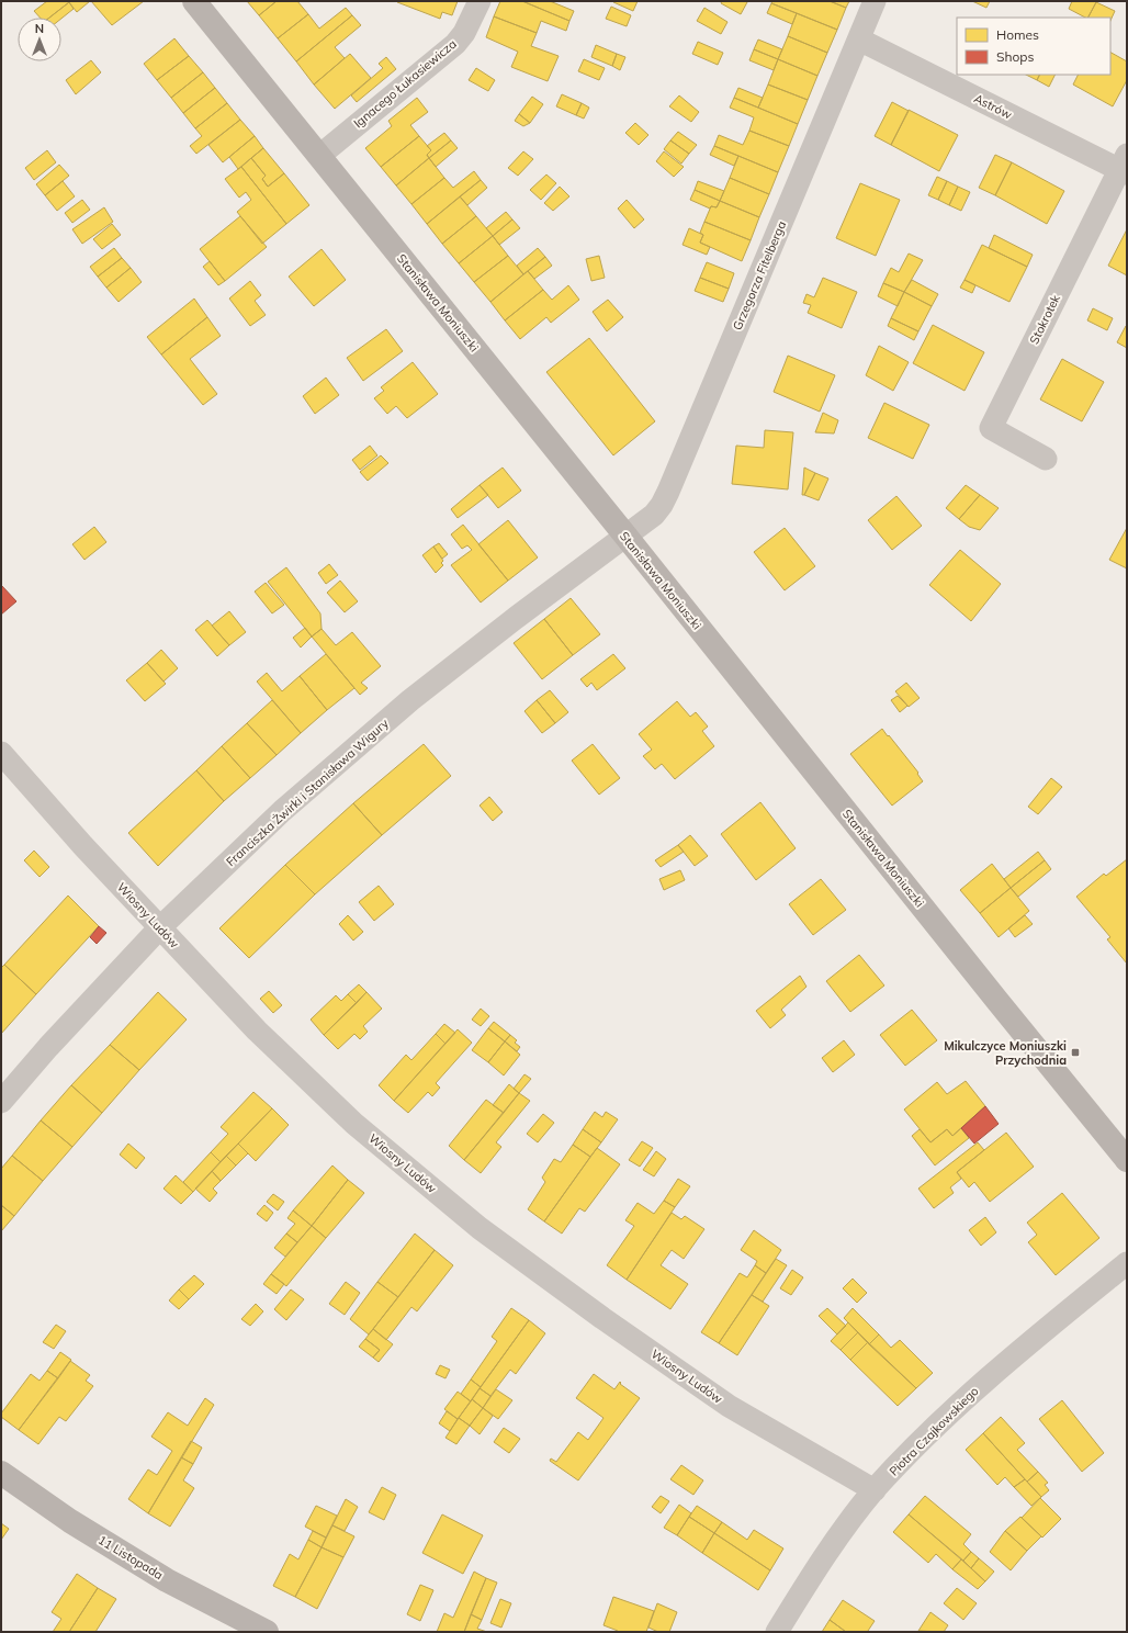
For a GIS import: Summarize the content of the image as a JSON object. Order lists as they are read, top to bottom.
{
  "streets": {
    "street": [
      "Ignacego Łukasiewicza",
      "Astrów",
      "Grzegorza Fitelberga",
      "Stanisława Moniuszki",
      "Stokrotek",
      "Franciszka Żwirki i Stanisława Wigury",
      "Wiosny Ludów",
      "Piotra Czajkowskiego",
      "11 Listopada"
    ]
  },
  "crossings": [
    ["Ignacego Łukasiewicza", "Stanisława Moniuszki"],
    ["Astrów", "Grzegorza Fitelberga"],
    ["Astrów", "Stokrotek"],
    ["Grzegorza Fitelberga", "Stanisława Moniuszki"],
    ["Grzegorza Fitelberga", "Franciszka Żwirki i Stanisława Wigury"],
    ["Stanisława Moniuszki", "Franciszka Żwirki i Stanisława Wigury"],
    ["Franciszka Żwirki i Stanisława Wigury", "Wiosny Ludów"],
    ["Wiosny Ludów", "Piotra Czajkowskiego"]
  ],
  "places": {
    "transit": ["Mikulczyce Moniuszki Przychodnia"]
  },
  "legend": ["Homes", "Shops"],
  "north": "top"
}
